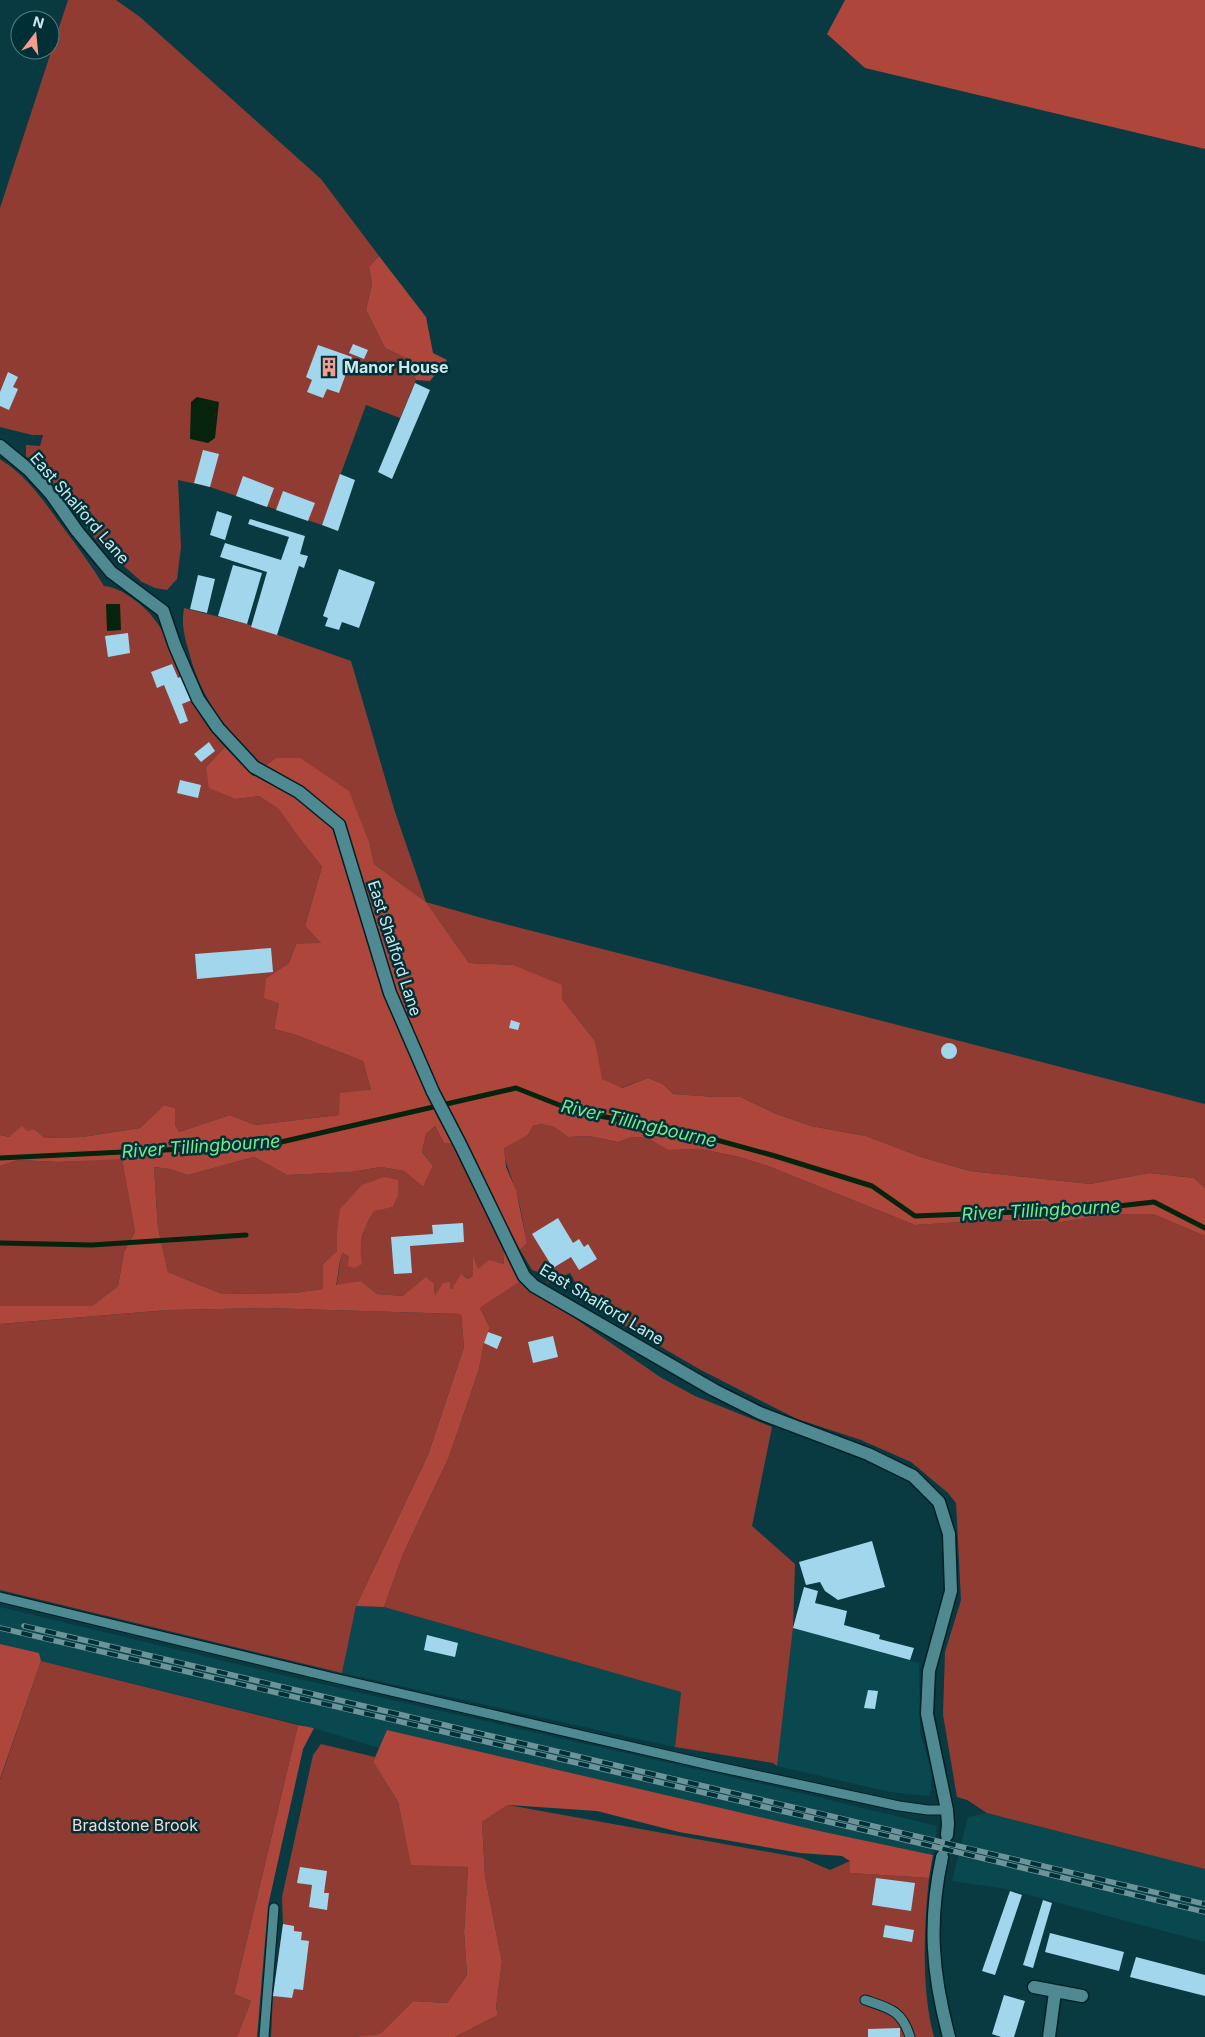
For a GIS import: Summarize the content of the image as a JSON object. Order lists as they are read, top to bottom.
{
  "streets": {
    "street": ["East Shalford Lane"]
  },
  "water": ["River Tillingbourne"],
  "parks": ["Bradstone Brook"],
  "places": {
    "building": ["Manor House"]
  },
  "north": "top"
}
